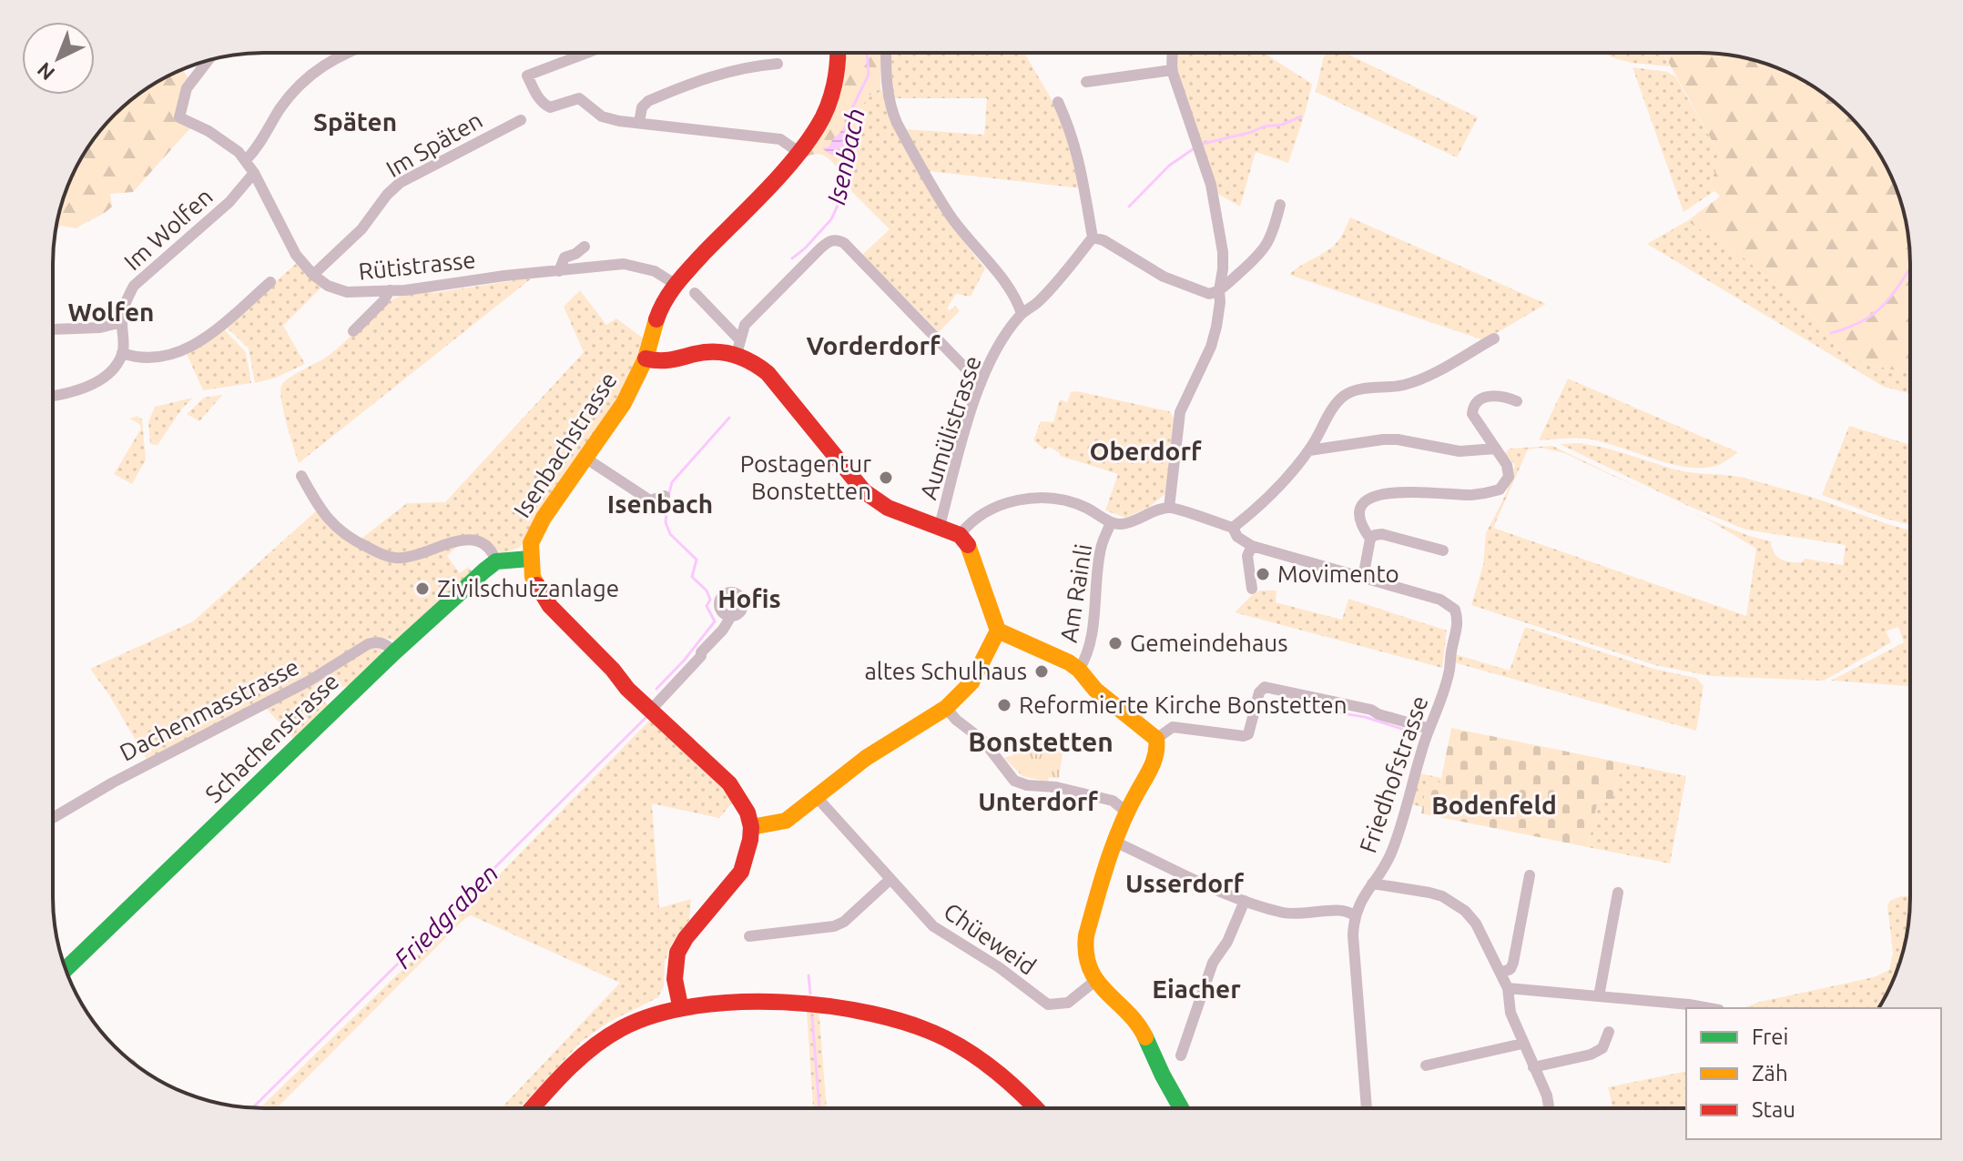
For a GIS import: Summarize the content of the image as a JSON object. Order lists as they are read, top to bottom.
{
  "streets": {
    "street": [
      "Im Späten",
      "Im Wolfen",
      "Rütistrasse",
      "Aumülistrasse",
      "Isenbachstrasse",
      "Am Rainli",
      "Dachenmasstrasse",
      "Schachenstrasse",
      "Friedhofstrasse",
      "Chüeweid"
    ]
  },
  "crossings": [
    ["Im Späten", "Rütistrasse"],
    ["Im Wolfen", "Rütistrasse"],
    ["Rütistrasse", "Isenbachstrasse"],
    ["Dachenmasstrasse", "Schachenstrasse"]
  ],
  "districts": [
    "Späten",
    "Wolfen",
    "Vorderdorf",
    "Oberdorf",
    "Isenbach",
    "Hofis",
    "Bonstetten",
    "Unterdorf",
    "Bodenfeld",
    "Usserdorf",
    "Eiacher"
  ],
  "water": ["Isenbach", "Friedgraben"],
  "places": [
    "Postagentur Bonstetten",
    "Movimento",
    "Zivilschutzanlage",
    "Gemeindehaus",
    "altes Schulhaus",
    "Reformierte Kirche Bonstetten"
  ],
  "legend": ["Frei", "Zäh", "Stau"],
  "north": "bottom left"
}
